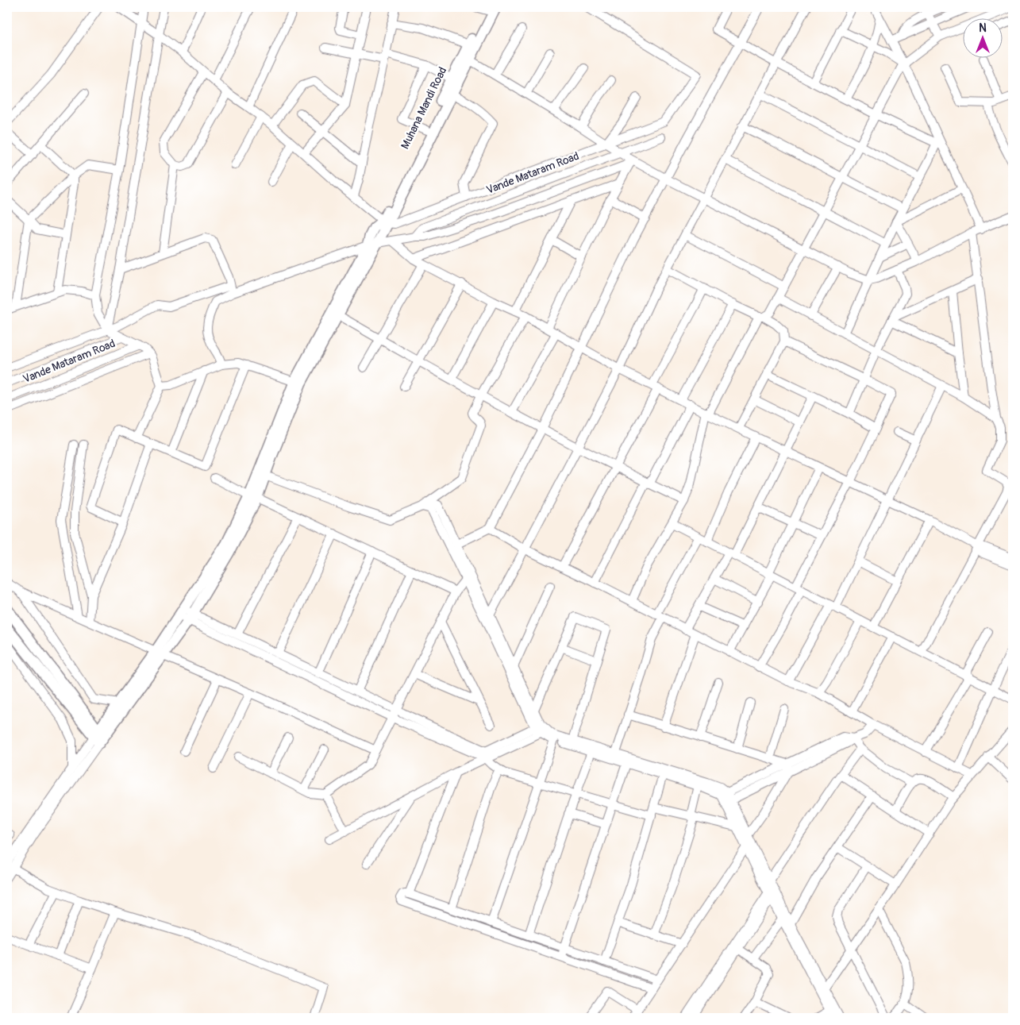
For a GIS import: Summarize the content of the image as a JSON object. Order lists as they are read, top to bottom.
{
  "streets": {
    "main road": ["Muhana Mandi Road"],
    "street": ["Vande Mataram Road"]
  },
  "north": "top"
}
